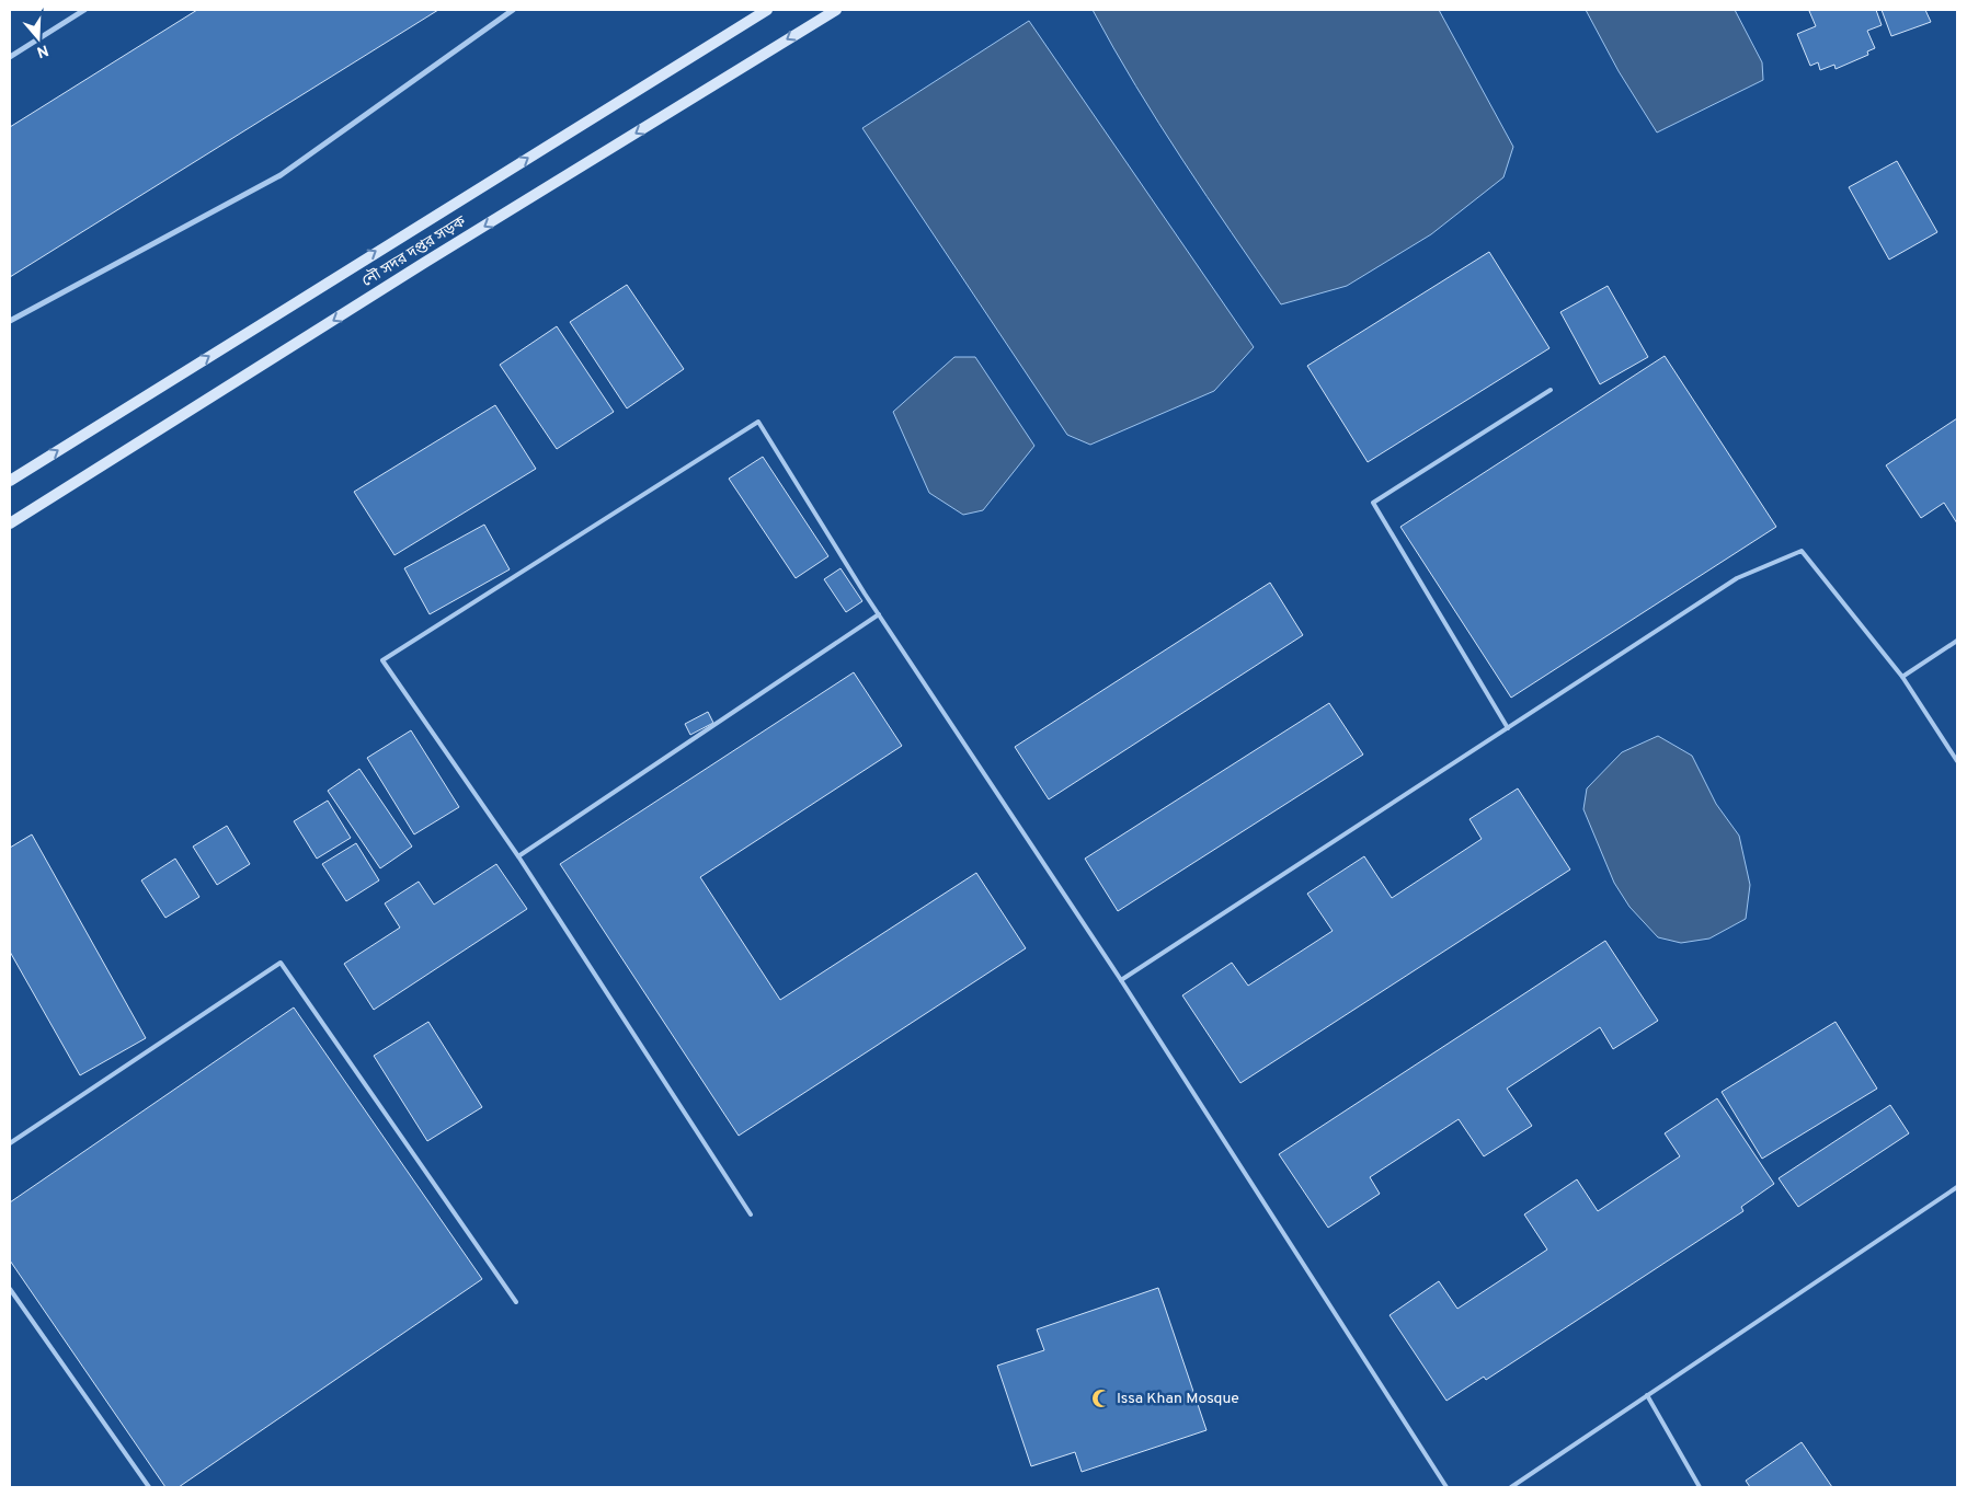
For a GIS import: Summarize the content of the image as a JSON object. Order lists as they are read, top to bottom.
{
  "streets": {
    "main road": ["নৌ সদর দপ্তর সড়ক"]
  },
  "places": {
    "mosque": ["Issa Khan Mosque"]
  },
  "north": "bottom"
}
